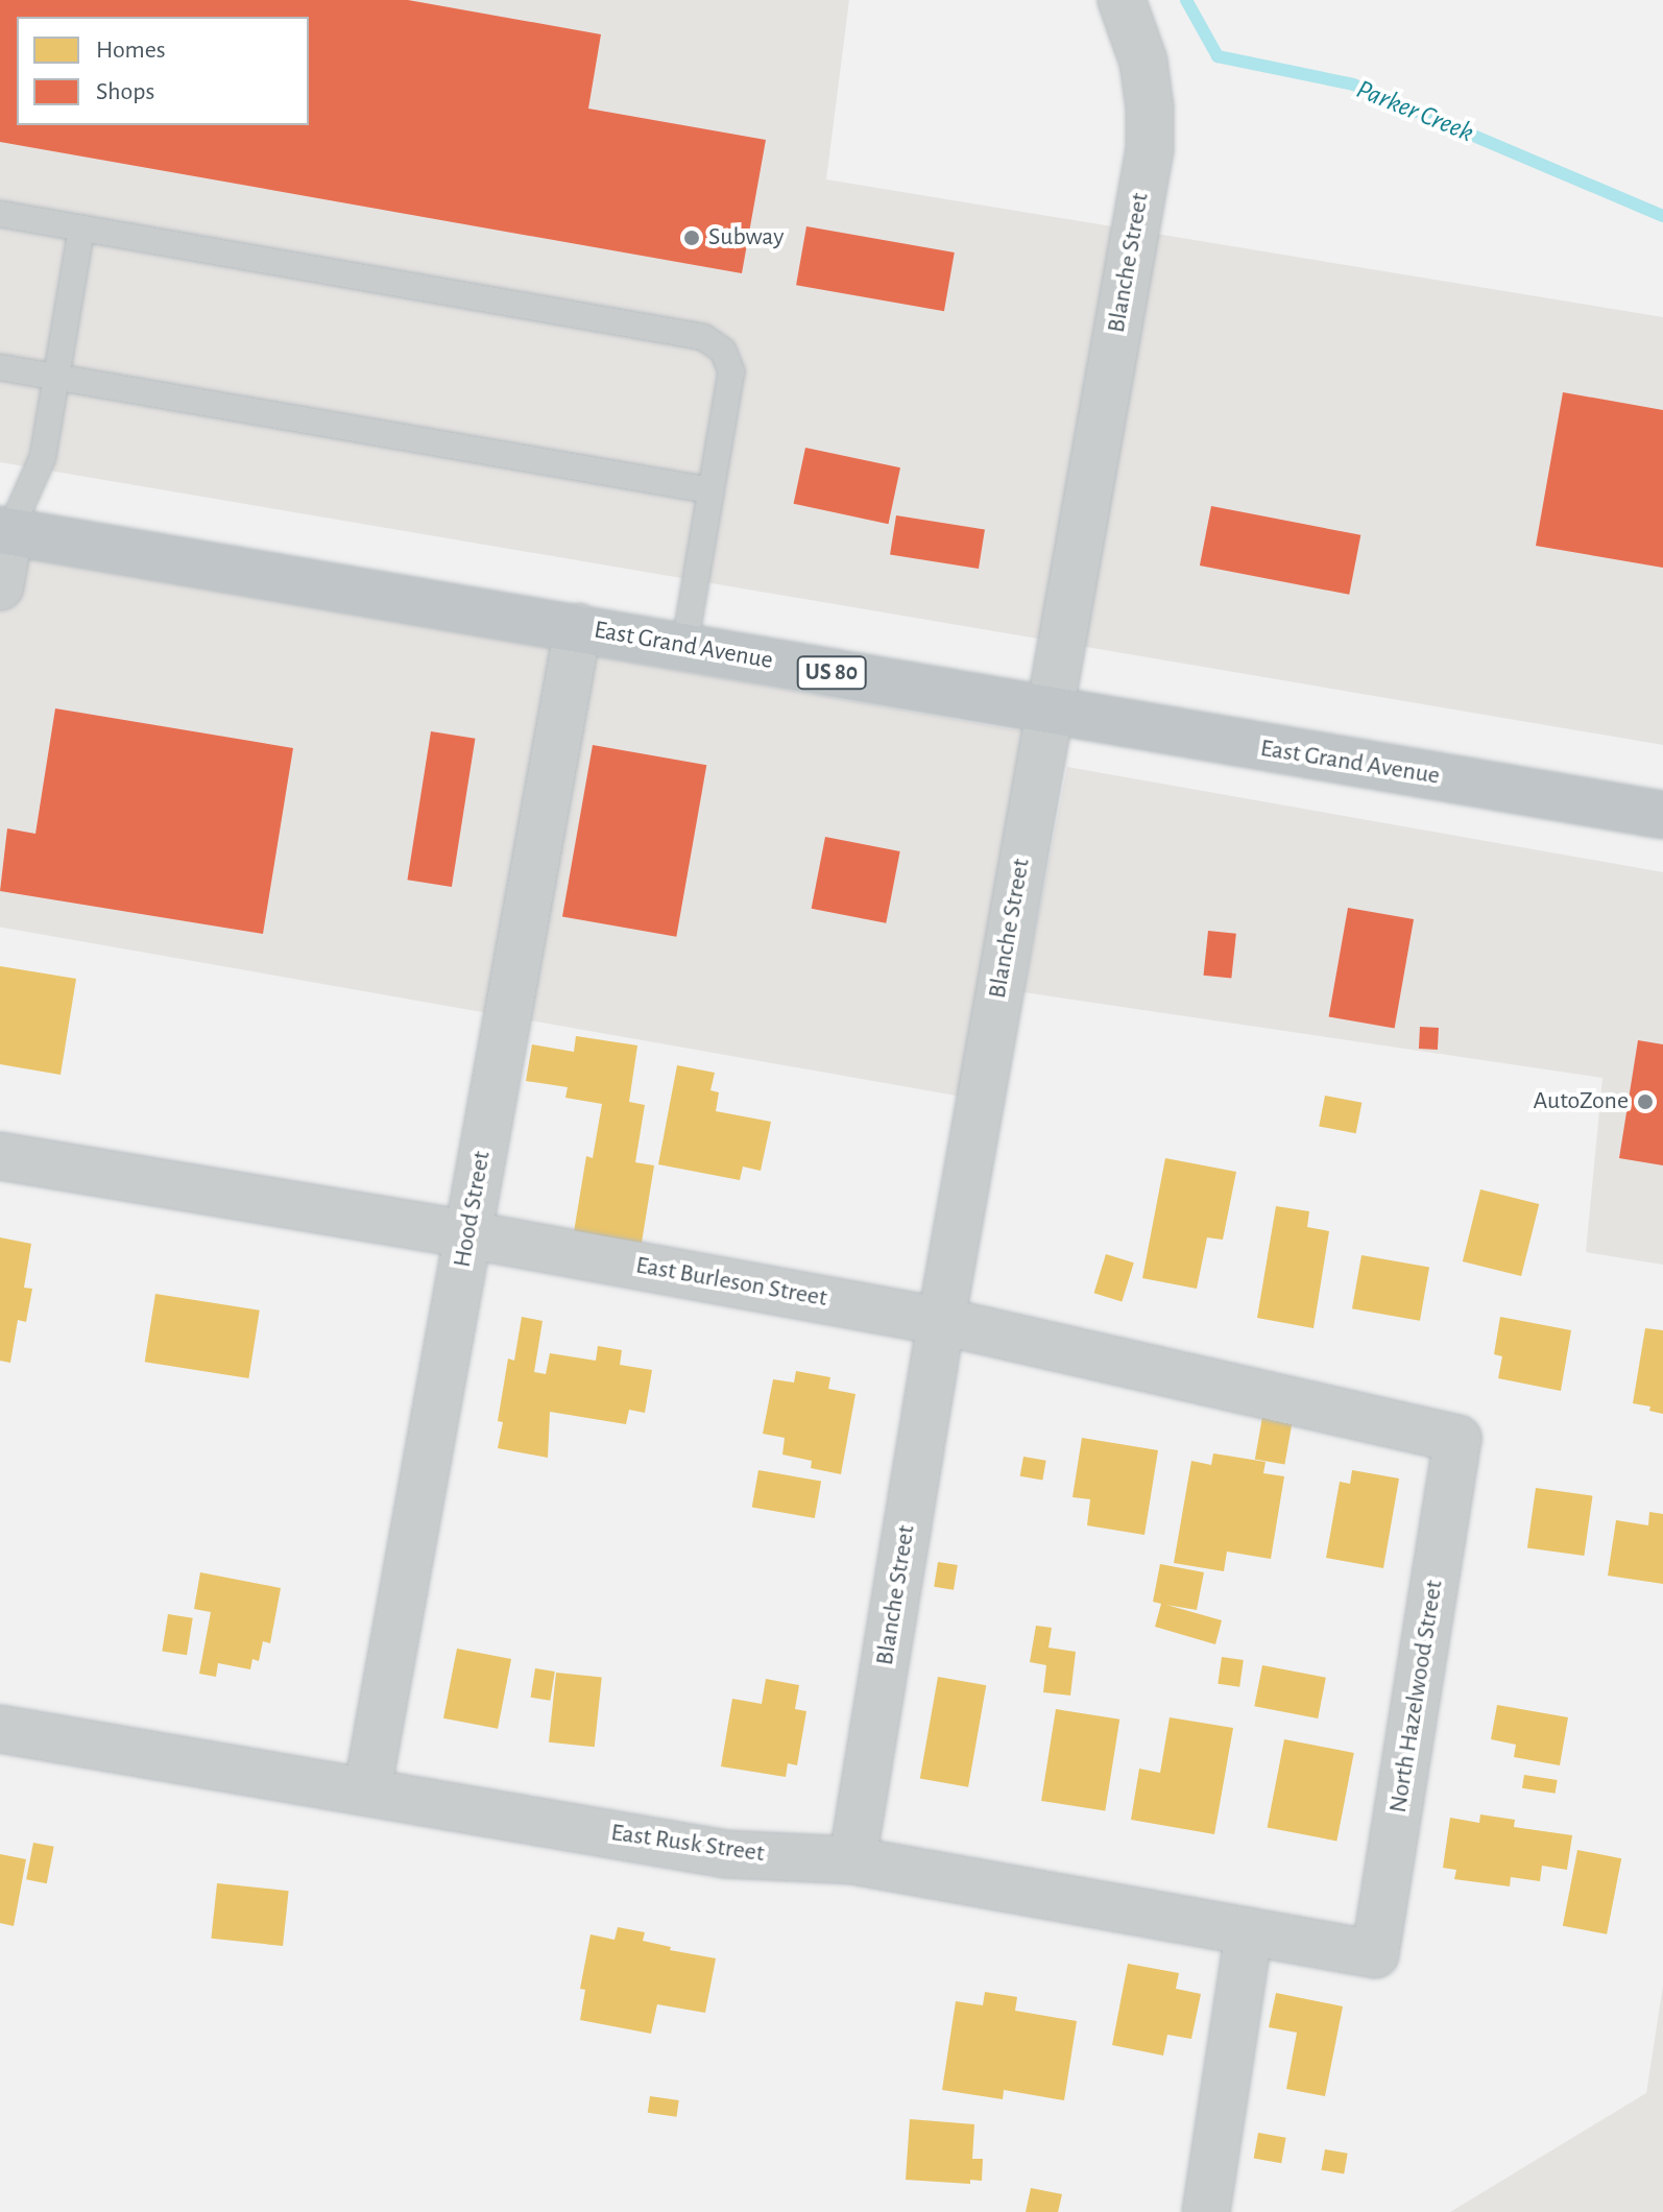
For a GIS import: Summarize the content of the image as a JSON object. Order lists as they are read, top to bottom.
{
  "streets": {
    "highway": ["East Grand Avenue", "US 80"],
    "street": [
      "Blanche Street",
      "Hood Street",
      "East Burleson Street",
      "North Hazelwood Street",
      "East Rusk Street"
    ]
  },
  "crossings": [
    ["Blanche Street", "East Grand Avenue"],
    ["Blanche Street", "East Burleson Street"],
    ["Blanche Street", "East Rusk Street"],
    ["East Grand Avenue", "Hood Street"],
    ["Hood Street", "East Burleson Street"],
    ["Hood Street", "East Rusk Street"],
    ["East Burleson Street", "North Hazelwood Street"],
    ["North Hazelwood Street", "East Rusk Street"]
  ],
  "water": ["Parker Creek"],
  "places": ["Subway", "AutoZone"],
  "legend": ["Homes", "Shops"]
}
